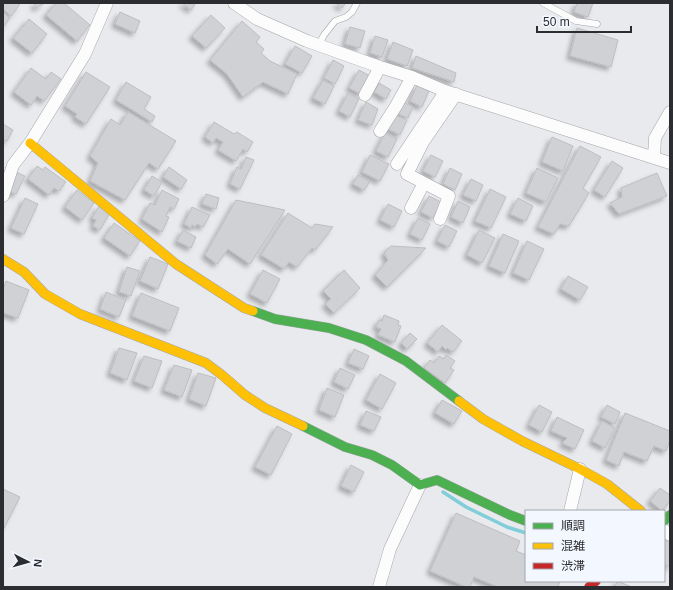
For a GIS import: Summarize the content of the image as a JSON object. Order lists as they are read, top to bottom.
{
  "legend": ["順調", "混雑", "渋滞"],
  "scale_bar": "50 m",
  "north": "right"
}
